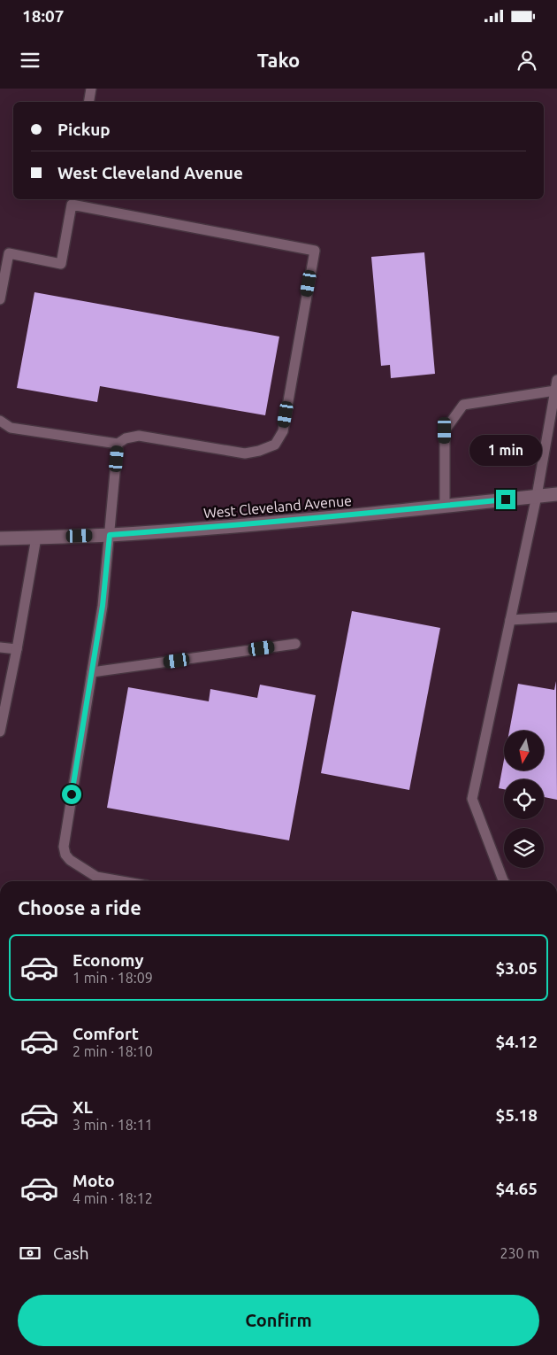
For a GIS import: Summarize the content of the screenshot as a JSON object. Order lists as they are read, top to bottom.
{
  "streets": {
    "main road": ["West Cleveland Avenue"]
  },
  "north": "bottom",
  "page": {
    "status": "18:07",
    "header": "Tako",
    "banner": ["Pickup", "West Cleveland Avenue"],
    "bubble": "1 min",
    "heading": "Choose a ride",
    "list": [
      {
        "name": "Economy",
        "note": "1 min · 18:09",
        "value": "$3.05"
      },
      {
        "name": "Comfort",
        "note": "2 min · 18:10",
        "value": "$4.12"
      },
      {
        "name": "XL",
        "note": "3 min · 18:11",
        "value": "$5.18"
      },
      {
        "name": "Moto",
        "note": "4 min · 18:12",
        "value": "$4.65"
      }
    ],
    "pay": ["Cash", "230 m"],
    "buttons": "Confirm"
  }
}
